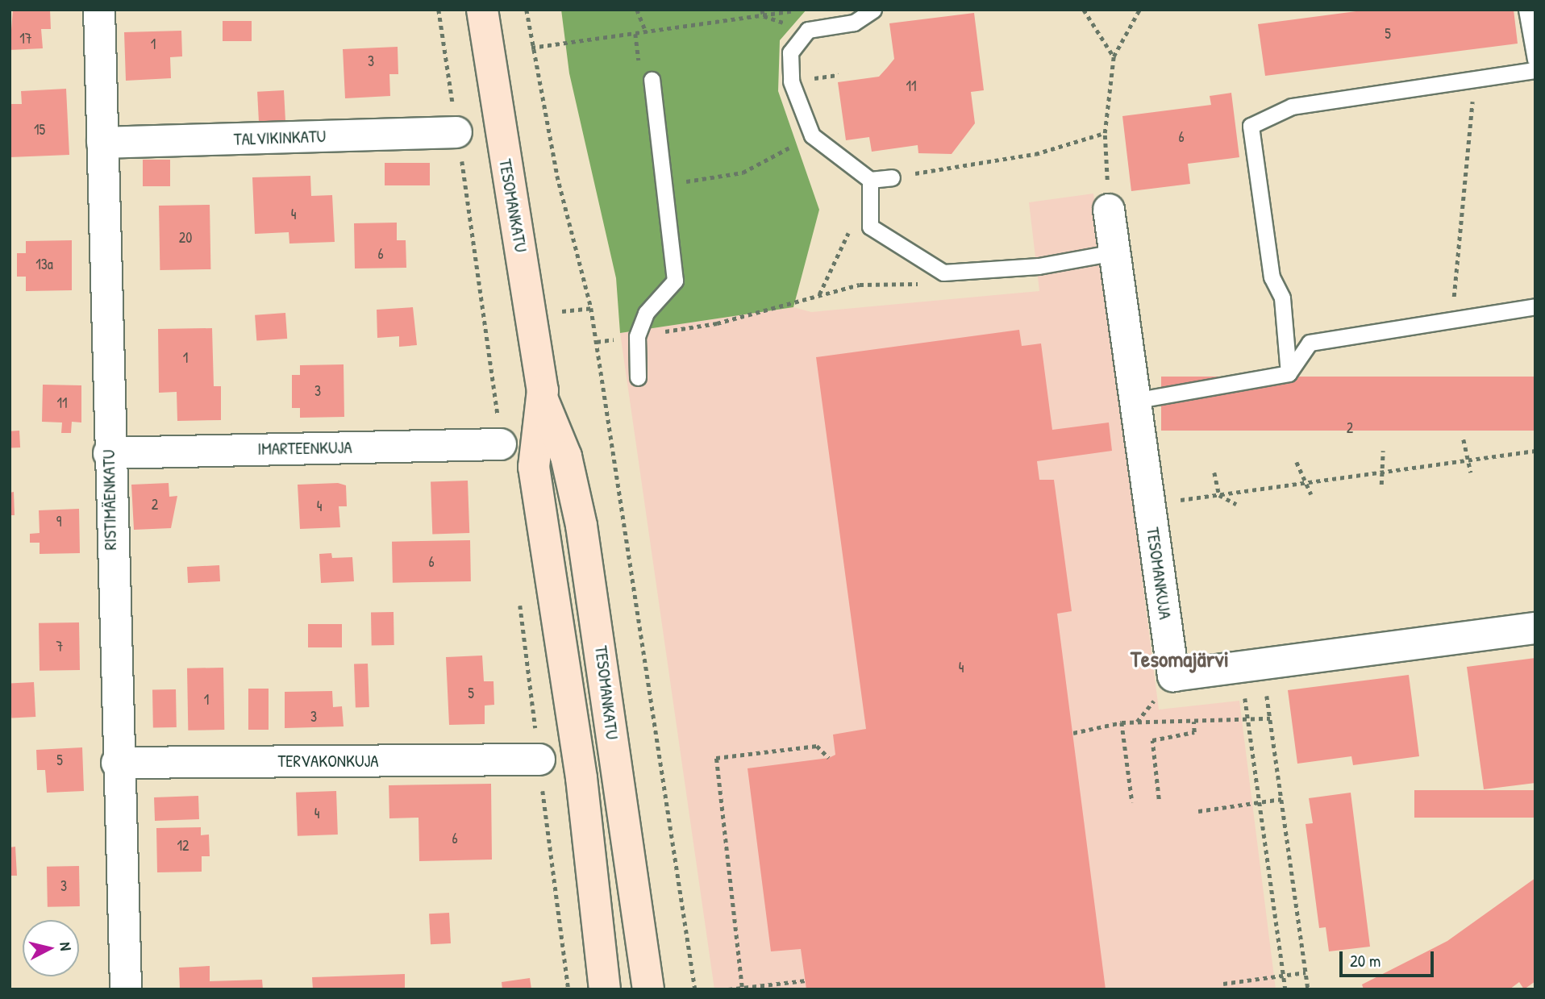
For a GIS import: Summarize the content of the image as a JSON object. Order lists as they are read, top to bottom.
{
  "streets": {
    "main road": ["TESOMANKATU"],
    "street": [
      "TALVIKINKATU",
      "IMARTEENKUJA",
      "RISTIMÄENKATU",
      "TESOMANKUJA",
      "TERVAKONKUJA"
    ]
  },
  "crossings": [
    ["TALVIKINKATU", "RISTIMÄENKATU"],
    ["IMARTEENKUJA", "RISTIMÄENKATU"],
    ["RISTIMÄENKATU", "TERVAKONKUJA"]
  ],
  "districts": ["Tesomajärvi"],
  "house_numbers": [
    "5",
    "17",
    "1",
    "3",
    "11",
    "15",
    "6",
    "4",
    "20",
    "6",
    "13a",
    "1",
    "3",
    "11",
    "2",
    "2",
    "4",
    "9",
    "6",
    "7",
    "4",
    "5",
    "1",
    "3",
    "5",
    "4",
    "6",
    "12",
    "3"
  ],
  "scale_bar": "20 m",
  "north": "right"
}
